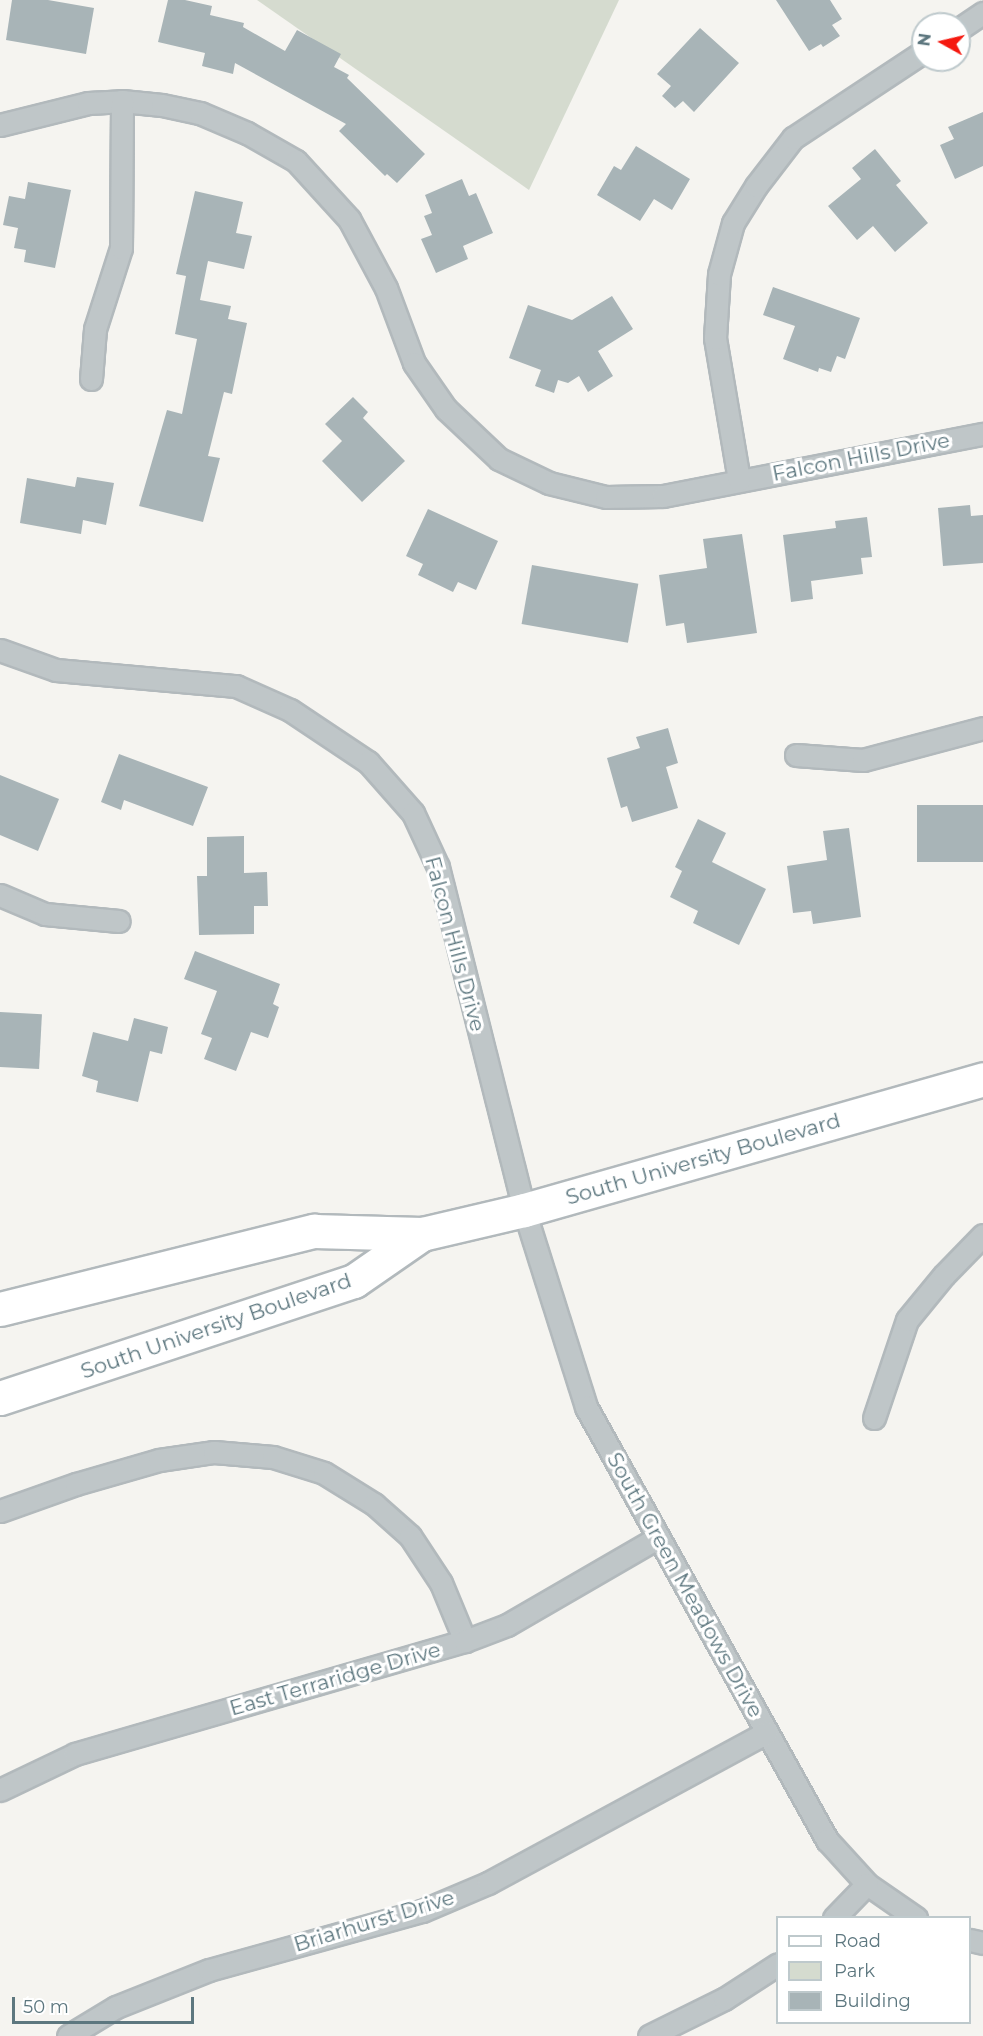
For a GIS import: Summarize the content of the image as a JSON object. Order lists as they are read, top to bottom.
{
  "streets": {
    "main road": ["South University Boulevard"],
    "street": [
      "Falcon Hills Drive",
      "South Green Meadows Drive",
      "East Terraridge Drive",
      "Briarhurst Drive"
    ]
  },
  "crossings": [
    ["Falcon Hills Drive", "South University Boulevard"],
    ["Falcon Hills Drive", "South Green Meadows Drive"],
    ["South University Boulevard", "South Green Meadows Drive"],
    ["South Green Meadows Drive", "East Terraridge Drive"],
    ["South Green Meadows Drive", "Briarhurst Drive"]
  ],
  "legend": ["Road", "Park", "Building"],
  "scale_bar": "50 m",
  "north": "left"
}
